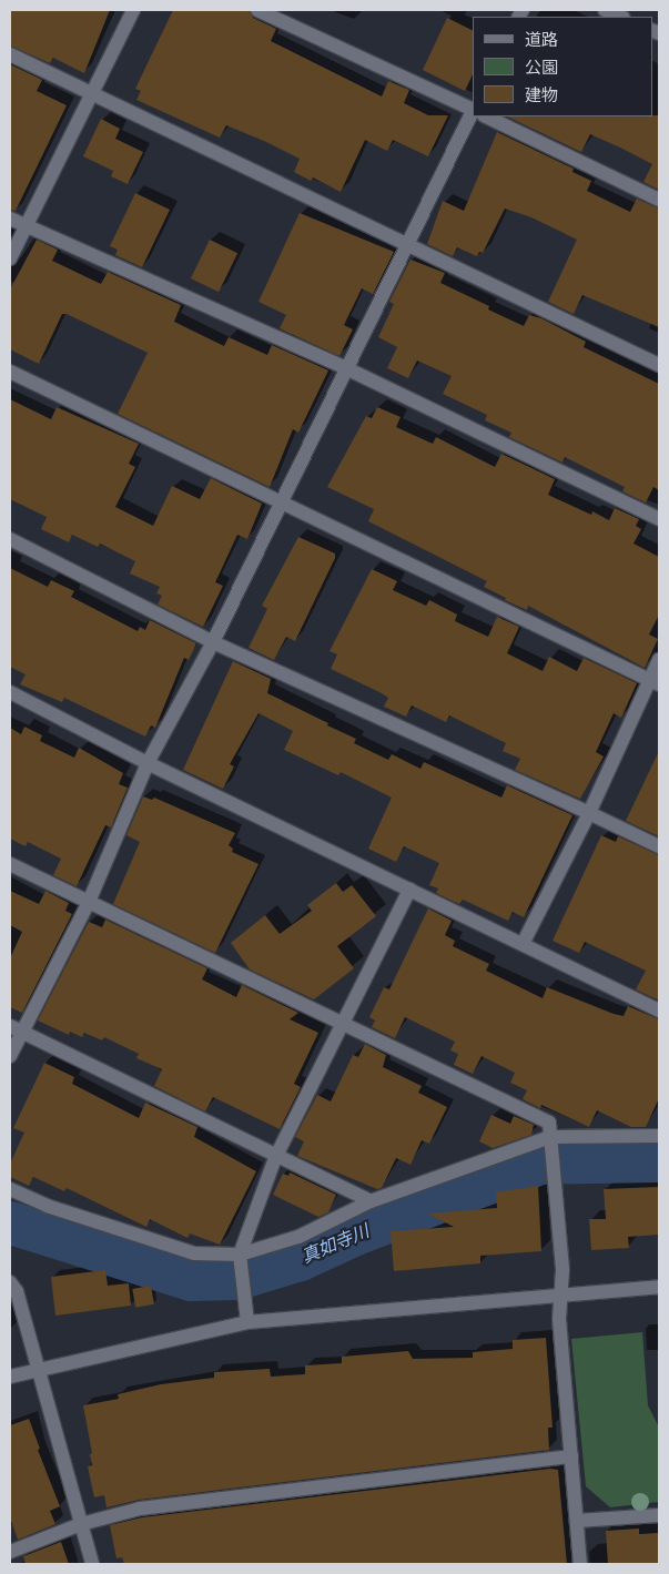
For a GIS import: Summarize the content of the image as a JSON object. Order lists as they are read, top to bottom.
{
  "water": ["真如寺川"],
  "legend": ["道路", "公園", "建物"]
}
